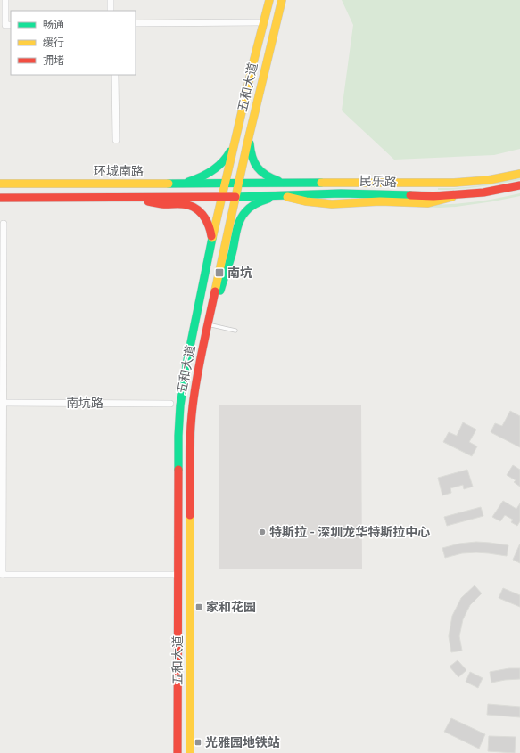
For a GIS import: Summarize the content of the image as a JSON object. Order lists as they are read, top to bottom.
{
  "streets": {
    "main road": ["五和大道", "环城南路", "民乐路"],
    "street": ["南坑路"]
  },
  "crossings": [
    ["五和大道", "环城南路"],
    ["五和大道", "民乐路"],
    ["环城南路", "民乐路"]
  ],
  "places": {
    "transit": ["南坑", "家和花园", "光雅园地铁站"],
    "other": ["特斯拉 - 深圳龙华特斯拉中心"]
  },
  "legend": ["畅通", "缓行", "拥堵"]
}
